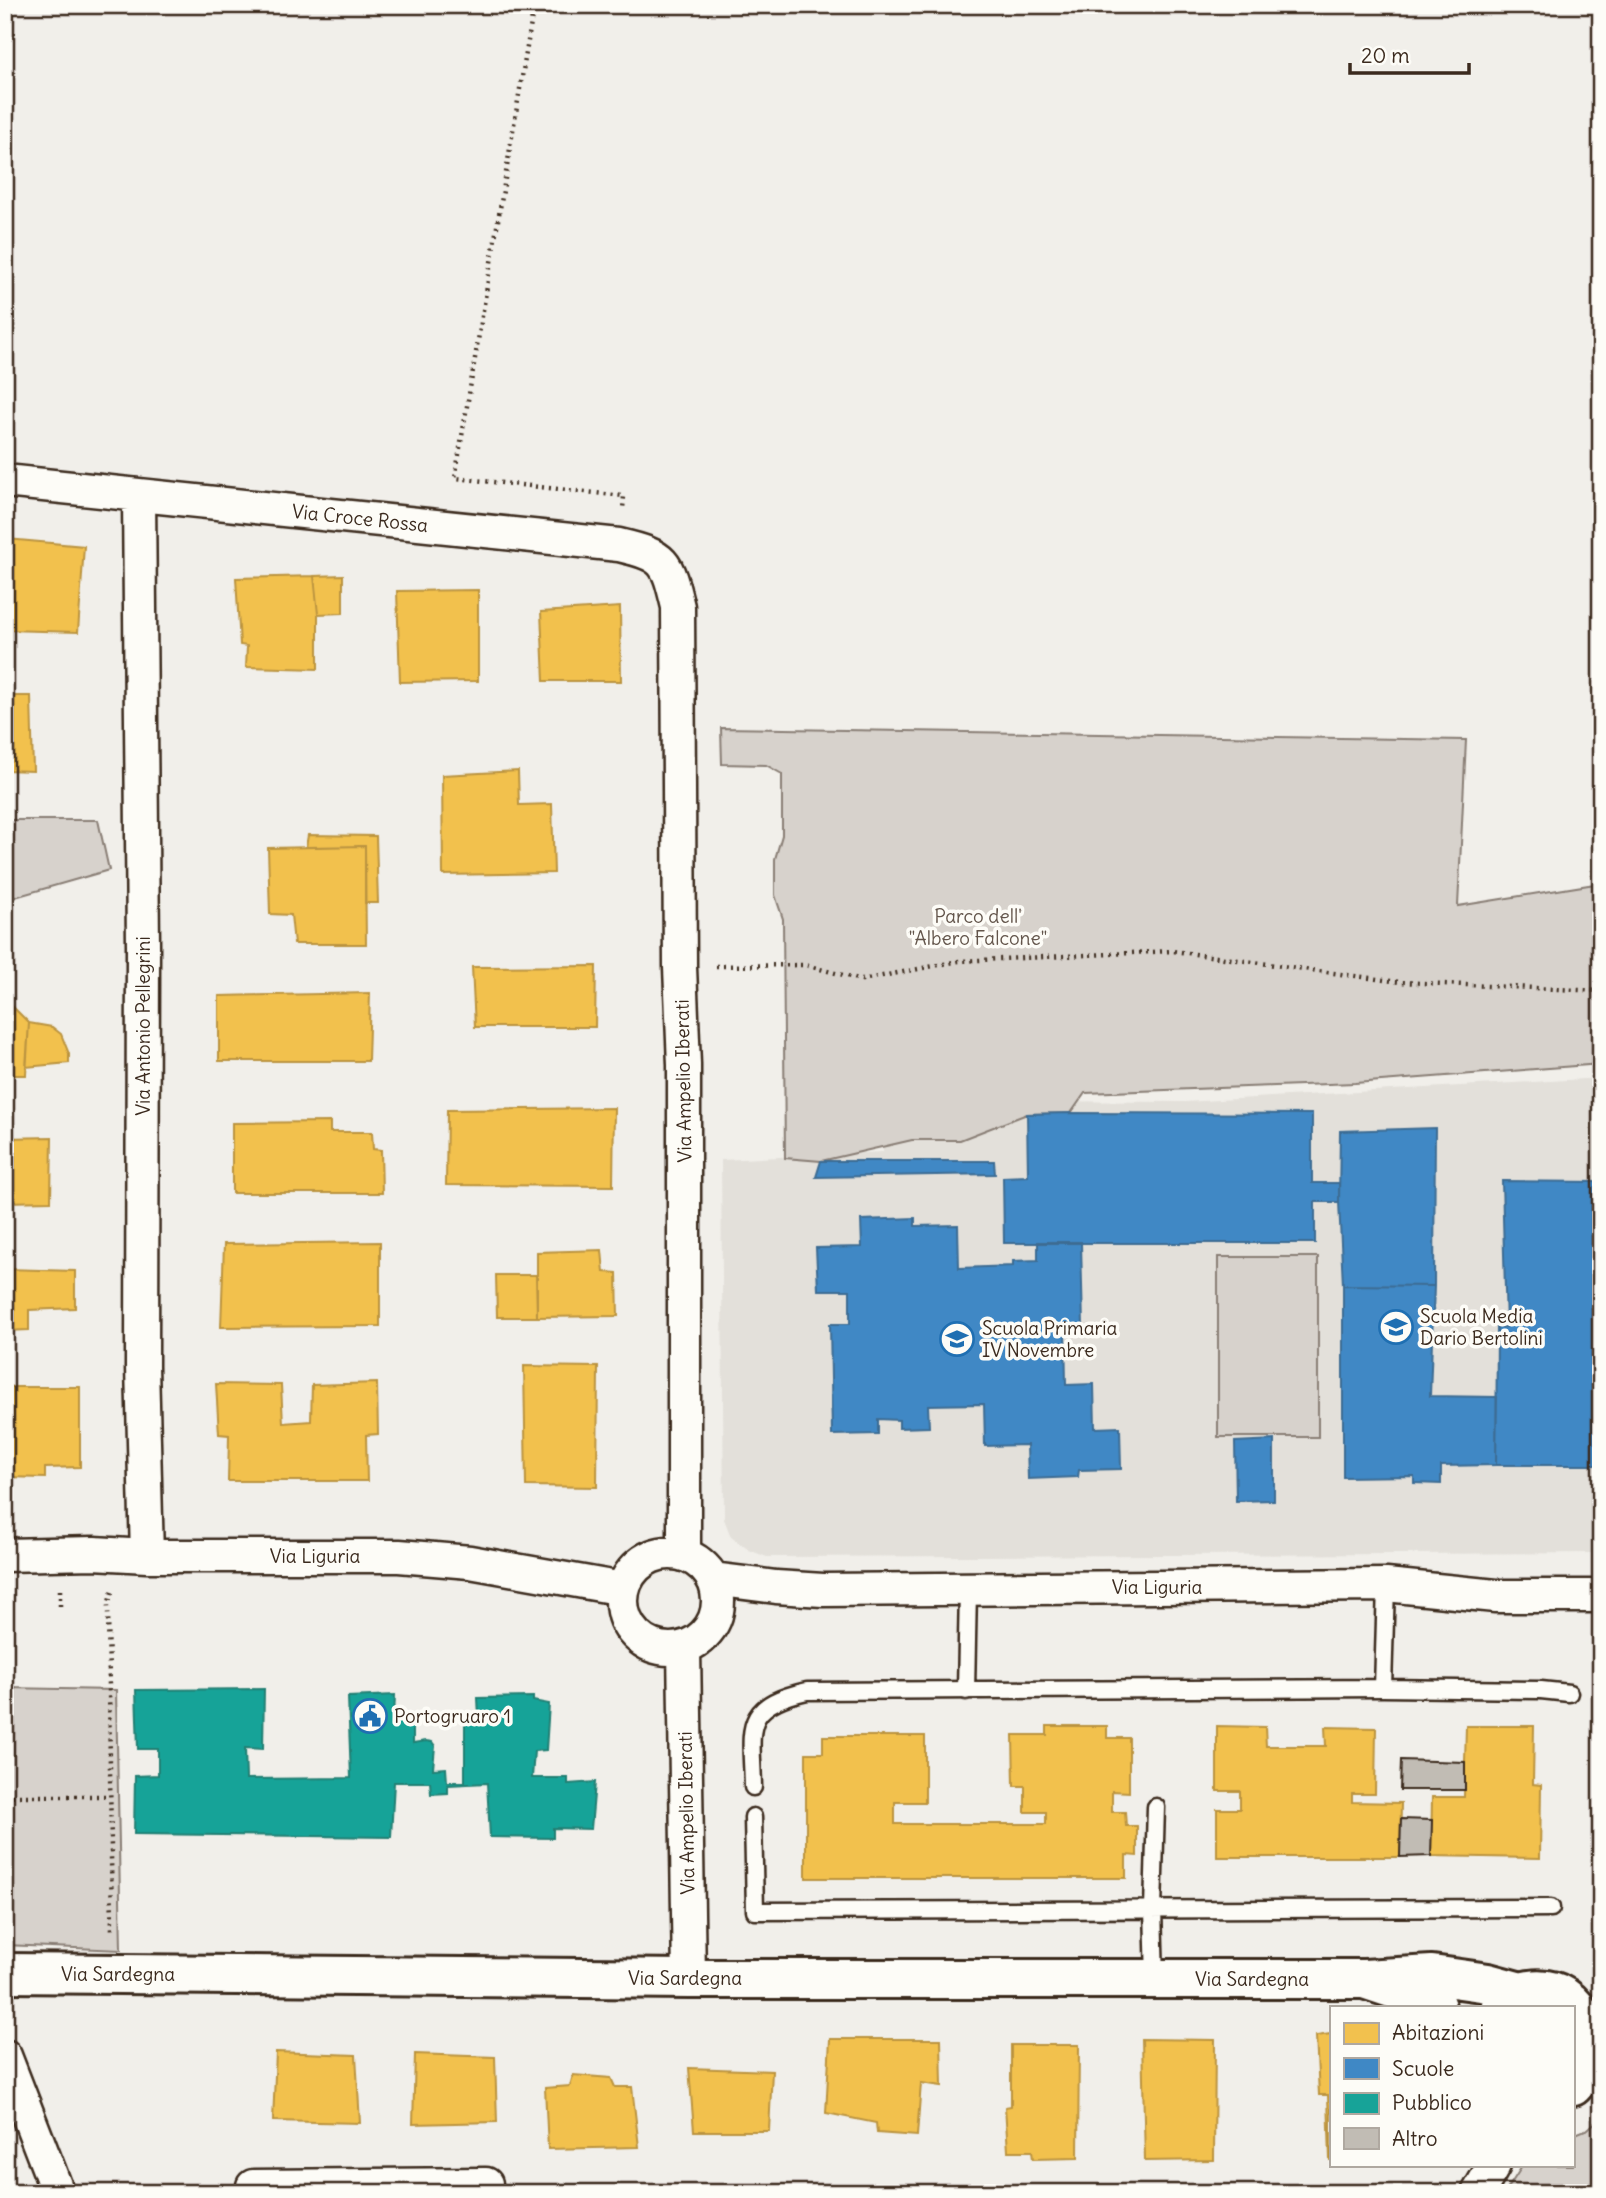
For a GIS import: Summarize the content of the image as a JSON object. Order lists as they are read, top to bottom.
{
  "streets": {
    "street": [
      "Via Croce Rossa",
      "Via Antonio Pellegrini",
      "Via Ampelio Iberati",
      "Via Liguria",
      "Via Sardegna"
    ]
  },
  "crossings": [
    ["Via Croce Rossa", "Via Antonio Pellegrini"],
    ["Via Croce Rossa", "Via Ampelio Iberati"],
    ["Via Antonio Pellegrini", "Via Liguria"],
    ["Via Ampelio Iberati", "Via Liguria"],
    ["Via Ampelio Iberati", "Via Sardegna"]
  ],
  "parks": ["Parco dell' \"Albero Falcone\""],
  "places": {
    "school or university": ["Scuola Media Dario Bertolini", "Scuola Primaria IV Novembre"],
    "public building": ["Portogruaro 1"]
  },
  "legend": [
    "Abitazioni",
    "Scuole",
    "Pubblico",
    "Altro"
  ],
  "scale_bar": "20 m"
}
